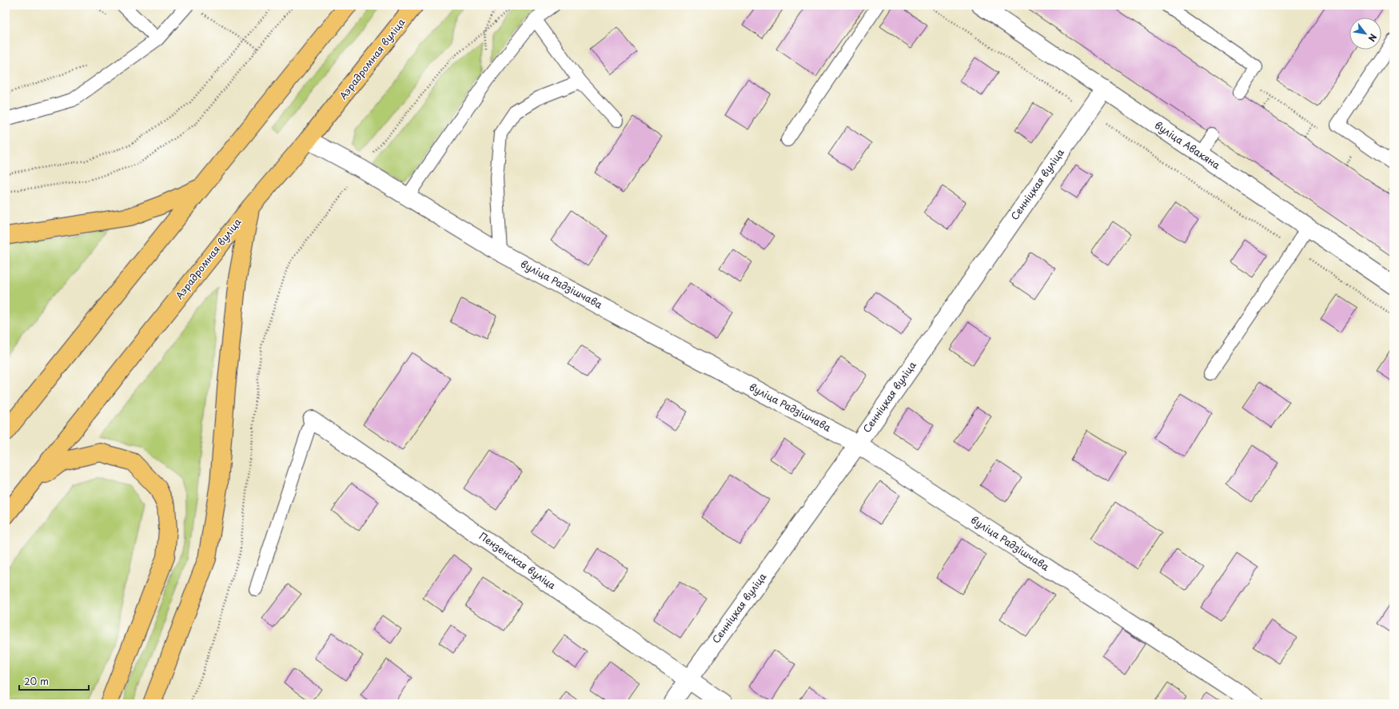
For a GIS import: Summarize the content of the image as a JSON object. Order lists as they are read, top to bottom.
{
  "streets": {
    "main road": ["Аэрадромная вуліца"],
    "street": [
      "вуліца Авакяна",
      "Сенніцкая вуліца",
      "вуліца Радзішчава",
      "Пензенская вуліца"
    ]
  },
  "crossings": [
    ["Аэрадромная вуліца", "вуліца Радзішчава"],
    ["вуліца Авакяна", "Сенніцкая вуліца"],
    ["Сенніцкая вуліца", "вуліца Радзішчава"],
    ["Сенніцкая вуліца", "Пензенская вуліца"]
  ],
  "scale_bar": "20 m",
  "north": "bottom right"
}
